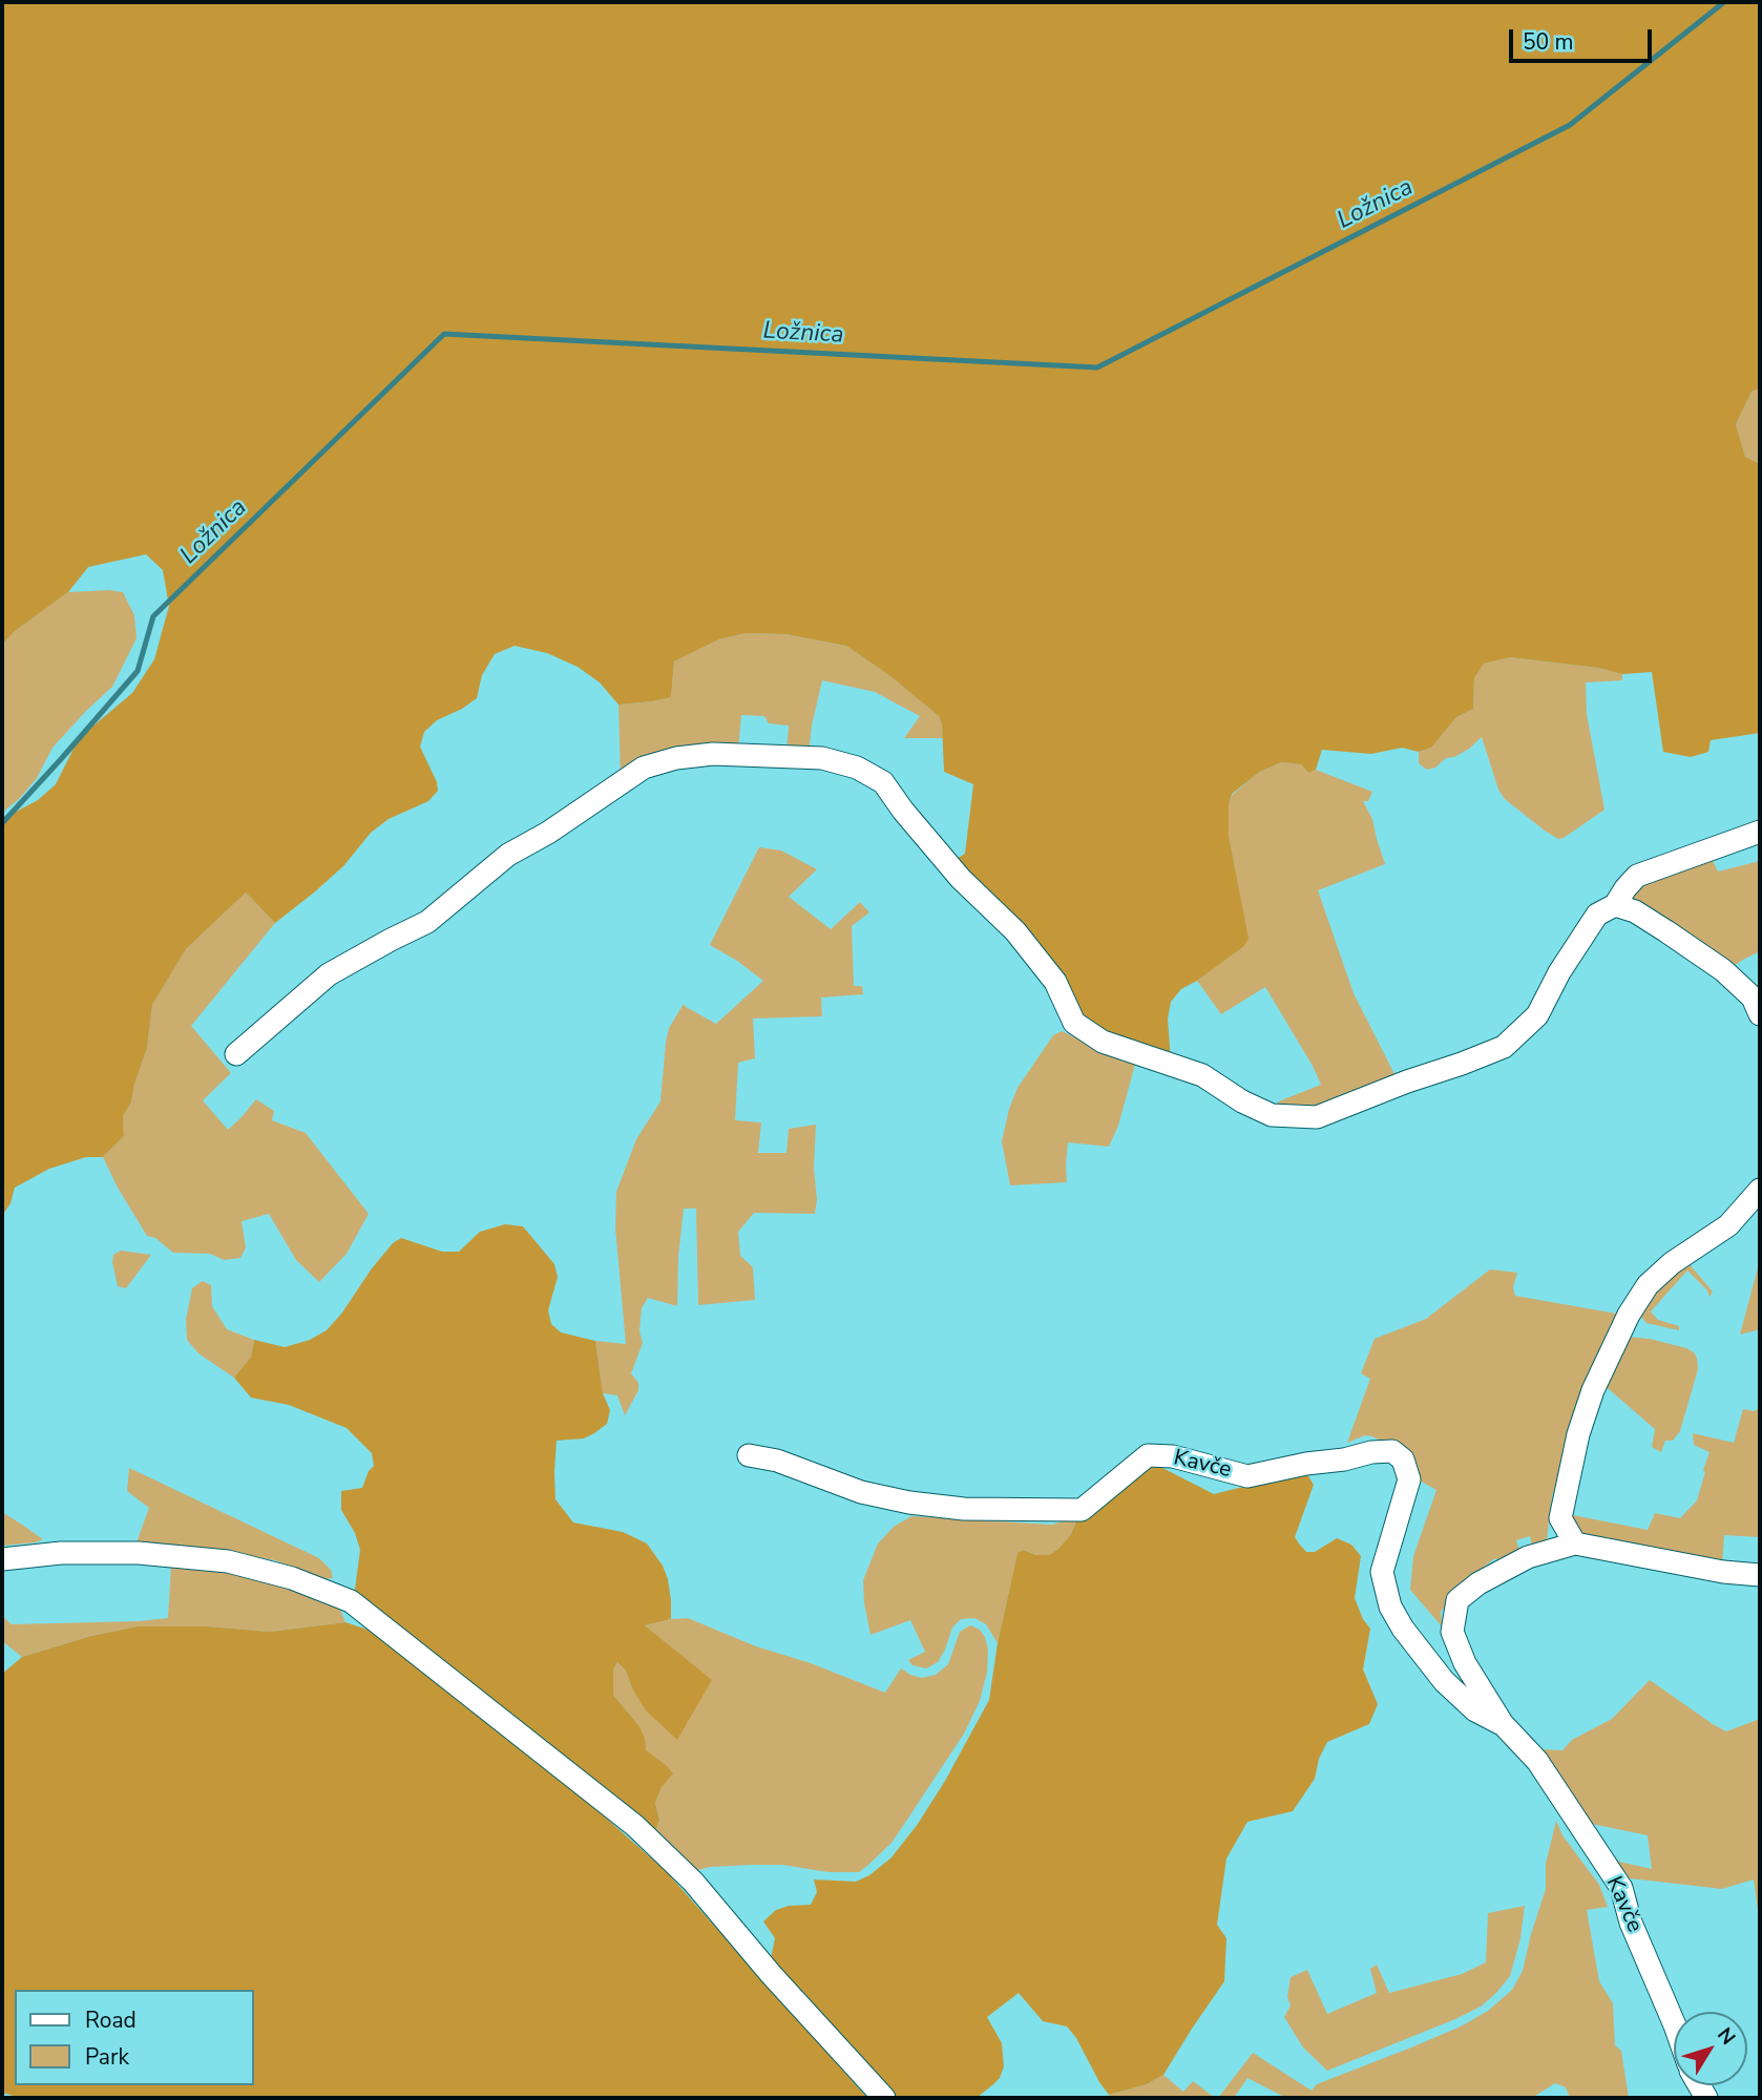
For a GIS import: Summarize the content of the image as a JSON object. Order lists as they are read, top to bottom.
{
  "streets": {
    "street": ["Kavče"]
  },
  "water": ["Ložnica"],
  "legend": ["Road", "Park"],
  "scale_bar": "50 m",
  "north": "top right"
}
